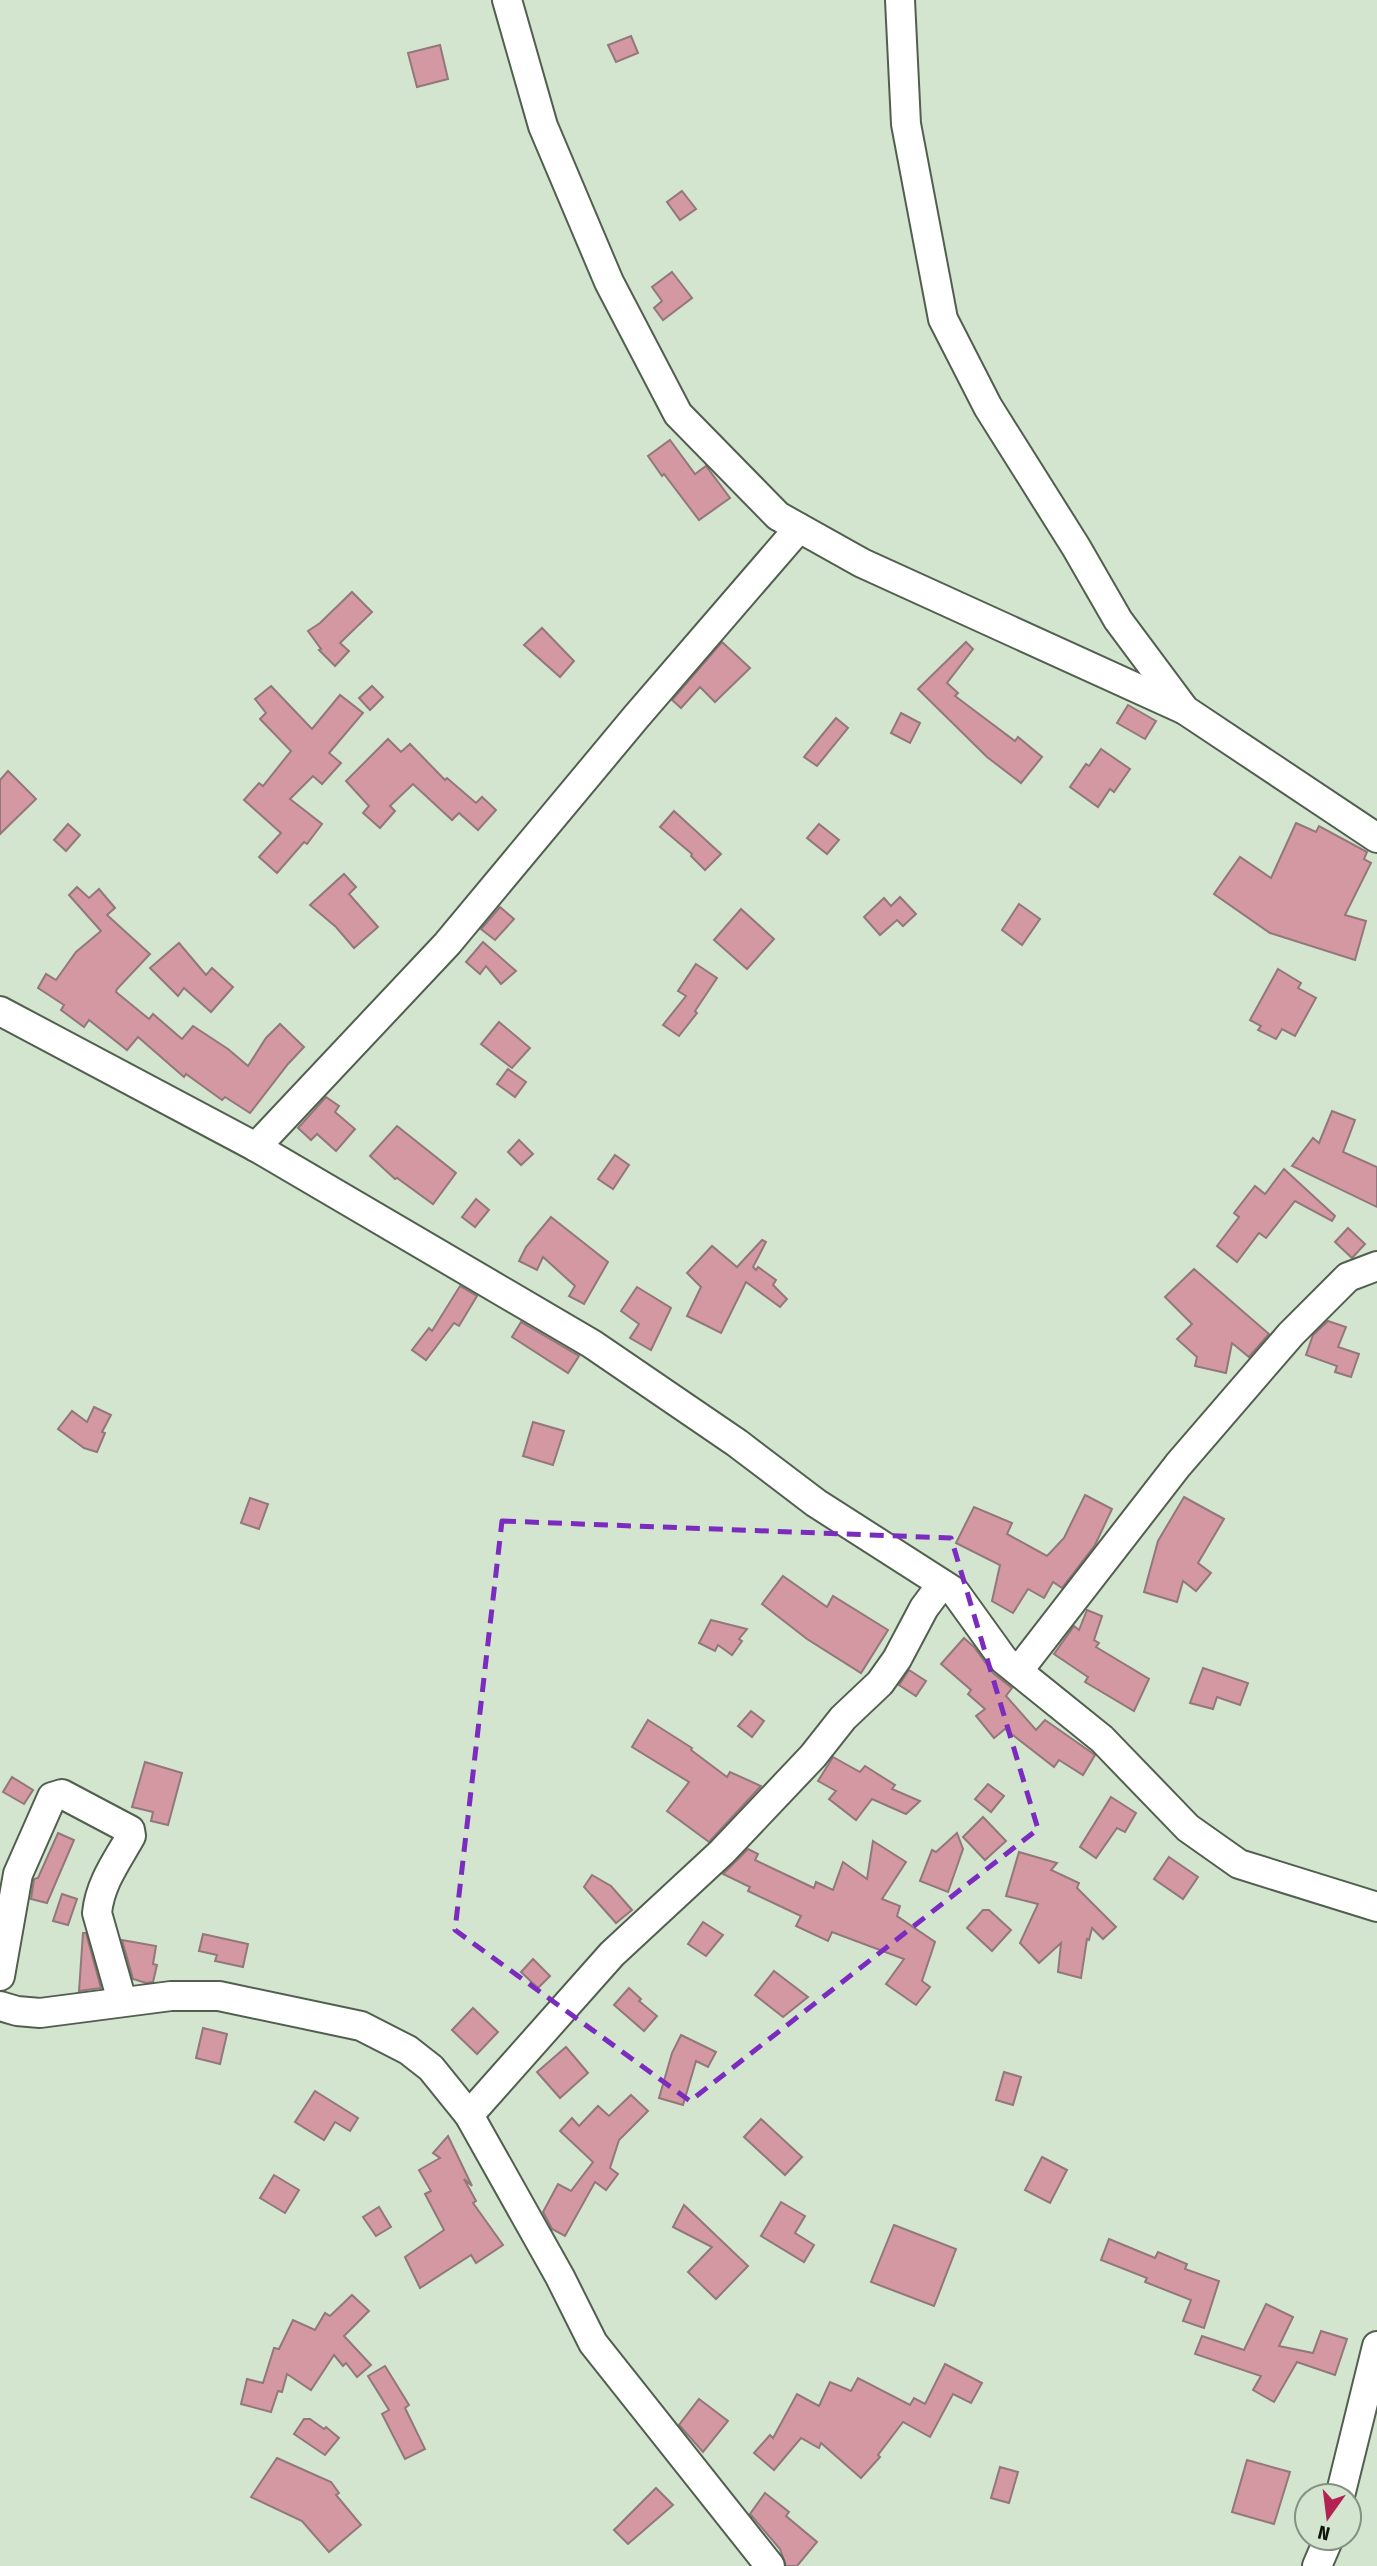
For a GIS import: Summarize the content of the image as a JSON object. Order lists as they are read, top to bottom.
{
  "north": "bottom"
}
